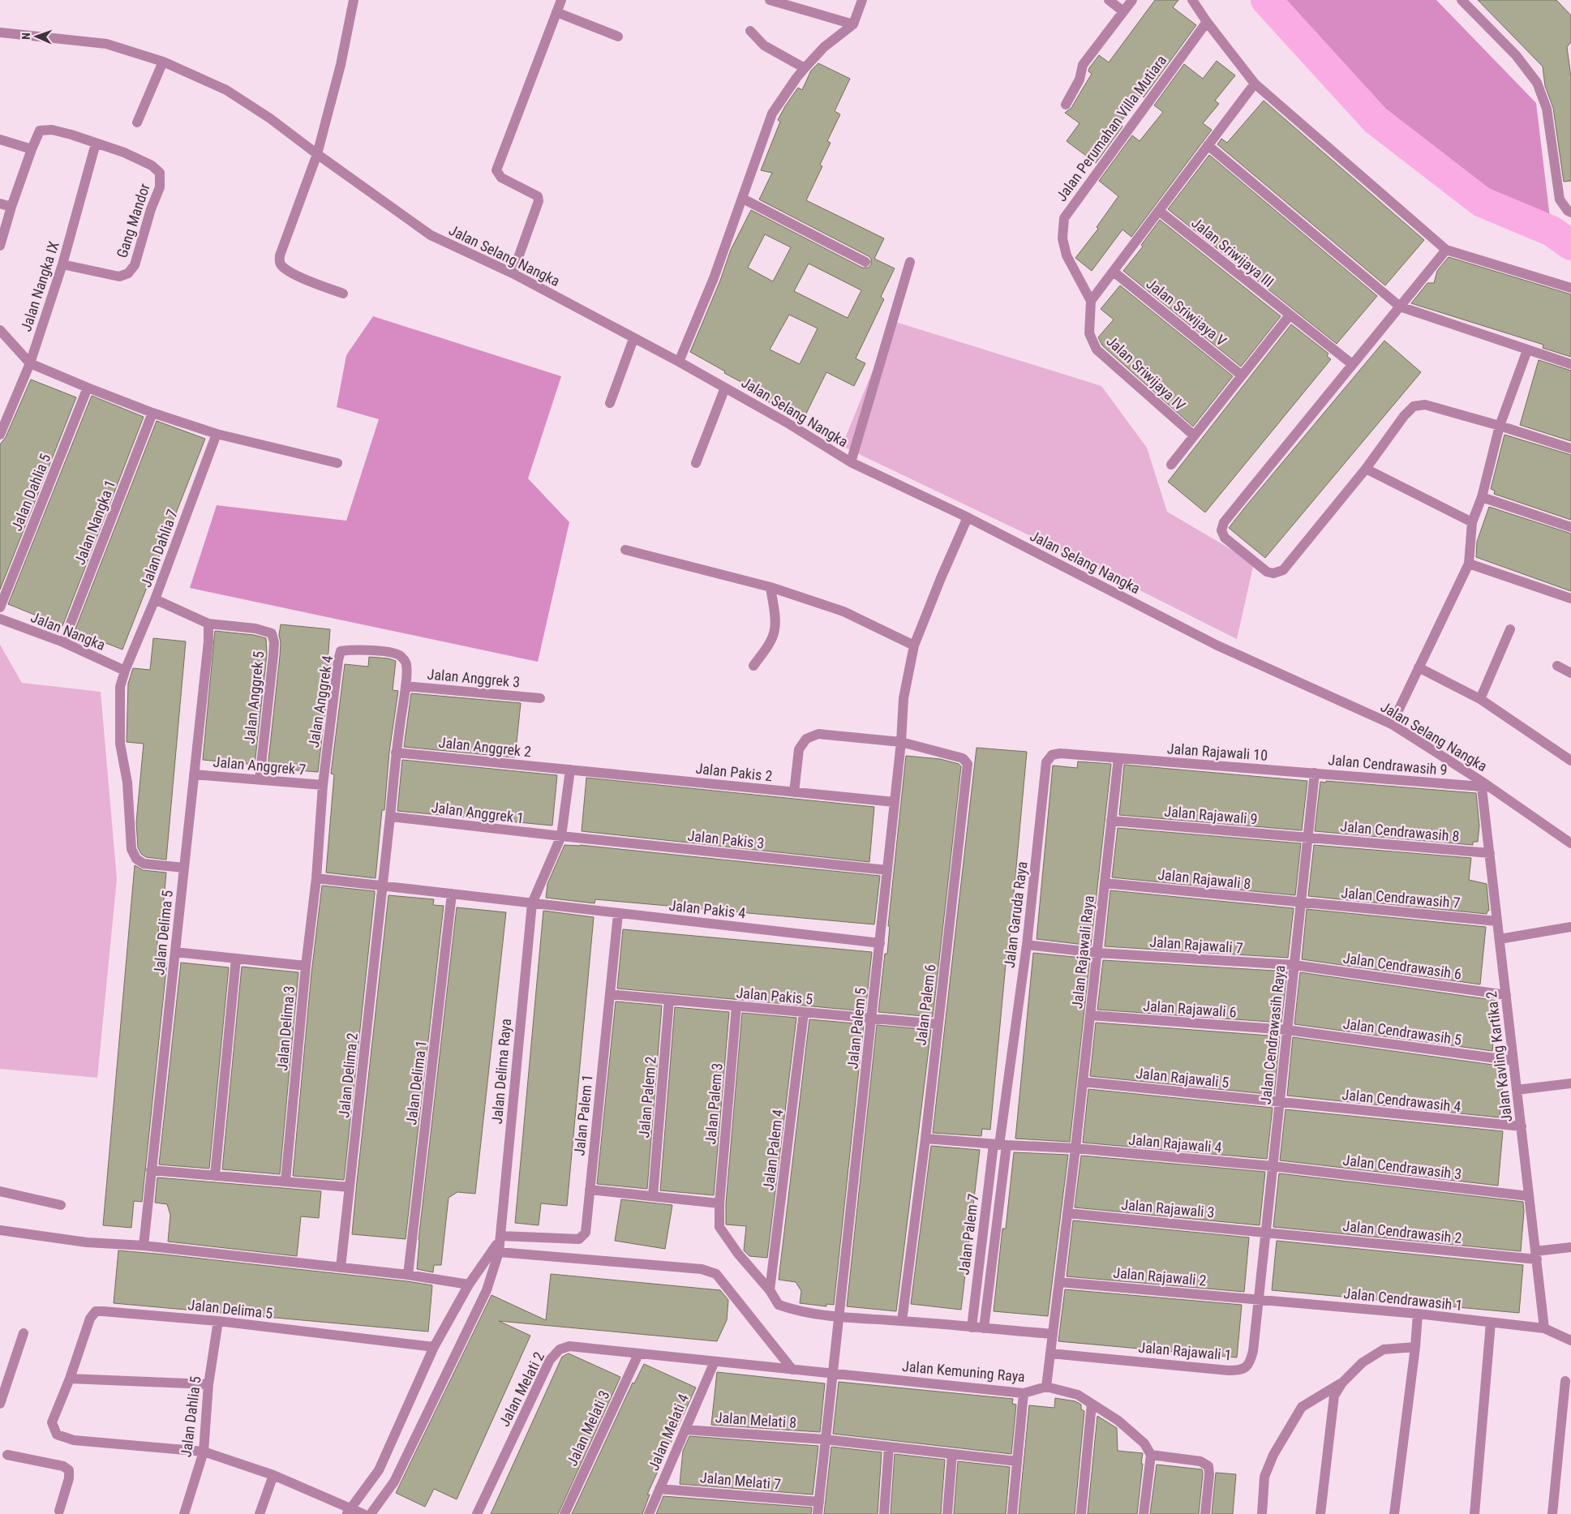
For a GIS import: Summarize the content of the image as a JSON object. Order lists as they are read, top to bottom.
{
  "streets": {
    "street": [
      "Jalan Perumahan Villa Mutiara",
      "Gang Mandor",
      "Jalan Sriwijaya III",
      "Jalan Selang Nangka",
      "Jalan Nangka IX",
      "Jalan Sriwijaya V",
      "Jalan Sriwijaya IV",
      "Jalan Dahlia 5",
      "Jalan Nangka 1",
      "Jalan Dahlia 7",
      "Jalan Nangka",
      "Jalan Anggrek 3",
      "Jalan Anggrek 5",
      "Jalan Anggrek 4",
      "Jalan Anggrek 2",
      "Jalan Rajawali 10",
      "Jalan Cendrawasih 9",
      "Jalan Anggrek 7",
      "Jalan Pakis 2",
      "Jalan Anggrek 1",
      "Jalan Rajawali 9",
      "Jalan Cendrawasih 8",
      "Jalan Pakis 3",
      "Jalan Rajawali 8",
      "Jalan Cendrawasih 7",
      "Jalan Pakis 4",
      "Jalan Garuda Raya",
      "Jalan Delima 5",
      "Jalan Rajawali 7",
      "Jalan Rajawali Raya",
      "Jalan Cendrawasih 6",
      "Jalan Pakis 5",
      "Jalan Palem 6",
      "Jalan Rajawali 6",
      "Jalan Delima 3",
      "Jalan Palem 5",
      "Jalan Cendrawasih 5",
      "Jalan Cendrawasih Raya",
      "Jalan Kavling Kartika 2",
      "Jalan Delima Raya",
      "Jalan Delima 2",
      "Jalan Rajawali 5",
      "Jalan Delima 1",
      "Jalan Palem 2",
      "Jalan Cendrawasih 4",
      "Jalan Palem 3",
      "Jalan Palem 1",
      "Jalan Rajawali 4",
      "Jalan Palem 4",
      "Jalan Cendrawasih 3",
      "Jalan Rajawali 3",
      "Jalan Cendrawasih 2",
      "Jalan Palem 7",
      "Jalan Rajawali 2",
      "Jalan Cendrawasih 1",
      "Jalan Rajawali 1",
      "Jalan Kemuning Raya",
      "Jalan Melati 2",
      "Jalan Melati 8",
      "Jalan Melati 3",
      "Jalan Melati 4",
      "Jalan Melati 7"
    ]
  },
  "crossings": [
    ["Jalan Perumahan Villa Mutiara", "Jalan Sriwijaya IV"],
    ["Gang Mandor", "Jalan Nangka IX"],
    ["Jalan Selang Nangka", "Jalan Cendrawasih 9"],
    ["Jalan Selang Nangka", "Jalan Palem 5"],
    ["Jalan Selang Nangka", "Jalan Kavling Kartika 2"],
    ["Jalan Dahlia 5", "Jalan Delima 5"],
    ["Jalan Nangka 1", "Jalan Nangka"],
    ["Jalan Dahlia 7", "Jalan Nangka"],
    ["Jalan Dahlia 7", "Jalan Delima 5"],
    ["Jalan Anggrek 3", "Jalan Anggrek 4"],
    ["Jalan Anggrek 5", "Jalan Anggrek 7"],
    ["Jalan Anggrek 5", "Jalan Delima 5"],
    ["Jalan Anggrek 4", "Jalan Anggrek 2"],
    ["Jalan Anggrek 4", "Jalan Anggrek 7"],
    ["Jalan Anggrek 4", "Jalan Anggrek 1"],
    ["Jalan Anggrek 4", "Jalan Pakis 4"],
    ["Jalan Anggrek 4", "Jalan Delima 3"],
    ["Jalan Anggrek 4", "Jalan Delima 2"],
    ["Jalan Anggrek 2", "Jalan Pakis 2"],
    ["Jalan Anggrek 2", "Jalan Delima Raya"],
    ["Jalan Rajawali 10", "Jalan Cendrawasih 9"],
    ["Jalan Rajawali 10", "Jalan Garuda Raya"],
    ["Jalan Rajawali 10", "Jalan Rajawali Raya"],
    ["Jalan Rajawali 10", "Jalan Cendrawasih Raya"],
    ["Jalan Cendrawasih 9", "Jalan Cendrawasih Raya"],
    ["Jalan Cendrawasih 9", "Jalan Kavling Kartika 2"],
    ["Jalan Anggrek 7", "Jalan Delima 5"],
    ["Jalan Pakis 2", "Jalan Palem 6"],
    ["Jalan Pakis 2", "Jalan Palem 5"],
    ["Jalan Pakis 2", "Jalan Delima Raya"],
    ["Jalan Anggrek 1", "Jalan Pakis 3"],
    ["Jalan Anggrek 1", "Jalan Delima Raya"],
    ["Jalan Rajawali 9", "Jalan Cendrawasih 8"],
    ["Jalan Rajawali 9", "Jalan Rajawali Raya"],
    ["Jalan Rajawali 9", "Jalan Cendrawasih Raya"],
    ["Jalan Cendrawasih 8", "Jalan Cendrawasih Raya"],
    ["Jalan Cendrawasih 8", "Jalan Kavling Kartika 2"],
    ["Jalan Pakis 3", "Jalan Palem 5"],
    ["Jalan Pakis 3", "Jalan Delima Raya"],
    ["Jalan Rajawali 8", "Jalan Cendrawasih 7"],
    ["Jalan Rajawali 8", "Jalan Rajawali Raya"],
    ["Jalan Rajawali 8", "Jalan Cendrawasih Raya"],
    ["Jalan Cendrawasih 7", "Jalan Cendrawasih Raya"],
    ["Jalan Cendrawasih 7", "Jalan Kavling Kartika 2"],
    ["Jalan Pakis 4", "Jalan Delima 3"],
    ["Jalan Pakis 4", "Jalan Palem 5"],
    ["Jalan Pakis 4", "Jalan Delima Raya"],
    ["Jalan Pakis 4", "Jalan Delima 2"],
    ["Jalan Pakis 4", "Jalan Delima 1"],
    ["Jalan Pakis 4", "Jalan Palem 1"],
    ["Jalan Garuda Raya", "Jalan Rajawali 7"],
    ["Jalan Garuda Raya", "Jalan Rajawali Raya"],
    ["Jalan Garuda Raya", "Jalan Rajawali 4"],
    ["Jalan Garuda Raya", "Jalan Palem 7"],
    ["Jalan Rajawali 7", "Jalan Rajawali Raya"],
    ["Jalan Rajawali 7", "Jalan Cendrawasih 6"],
    ["Jalan Rajawali 7", "Jalan Cendrawasih Raya"],
    ["Jalan Rajawali Raya", "Jalan Rajawali 6"],
    ["Jalan Rajawali Raya", "Jalan Rajawali 5"],
    ["Jalan Rajawali Raya", "Jalan Palem 3"],
    ["Jalan Rajawali Raya", "Jalan Rajawali 4"],
    ["Jalan Rajawali Raya", "Jalan Rajawali 3"],
    ["Jalan Rajawali Raya", "Jalan Rajawali 2"],
    ["Jalan Rajawali Raya", "Jalan Rajawali 1"],
    ["Jalan Rajawali Raya", "Jalan Kemuning Raya"],
    ["Jalan Cendrawasih 6", "Jalan Cendrawasih Raya"],
    ["Jalan Cendrawasih 6", "Jalan Kavling Kartika 2"],
    ["Jalan Pakis 5", "Jalan Palem 6"],
    ["Jalan Pakis 5", "Jalan Palem 5"],
    ["Jalan Pakis 5", "Jalan Palem 2"],
    ["Jalan Pakis 5", "Jalan Palem 3"],
    ["Jalan Pakis 5", "Jalan Palem 1"],
    ["Jalan Pakis 5", "Jalan Palem 4"],
    ["Jalan Palem 6", "Jalan Palem 5"],
    ["Jalan Palem 6", "Jalan Palem 3"],
    ["Jalan Palem 6", "Jalan Rajawali 4"],
    ["Jalan Rajawali 6", "Jalan Cendrawasih 5"],
    ["Jalan Rajawali 6", "Jalan Cendrawasih Raya"],
    ["Jalan Palem 5", "Jalan Palem 3"],
    ["Jalan Palem 5", "Jalan Kemuning Raya"],
    ["Jalan Cendrawasih 5", "Jalan Cendrawasih Raya"],
    ["Jalan Cendrawasih 5", "Jalan Kavling Kartika 2"],
    ["Jalan Cendrawasih Raya", "Jalan Rajawali 5"],
    ["Jalan Cendrawasih Raya", "Jalan Cendrawasih 4"],
    ["Jalan Cendrawasih Raya", "Jalan Rajawali 4"],
    ["Jalan Cendrawasih Raya", "Jalan Cendrawasih 3"],
    ["Jalan Cendrawasih Raya", "Jalan Rajawali 3"],
    ["Jalan Cendrawasih Raya", "Jalan Cendrawasih 2"],
    ["Jalan Cendrawasih Raya", "Jalan Rajawali 2"],
    ["Jalan Cendrawasih Raya", "Jalan Cendrawasih 1"],
    ["Jalan Cendrawasih Raya", "Jalan Rajawali 1"],
    ["Jalan Kavling Kartika 2", "Jalan Cendrawasih 4"],
    ["Jalan Kavling Kartika 2", "Jalan Cendrawasih 3"],
    ["Jalan Kavling Kartika 2", "Jalan Cendrawasih 2"],
    ["Jalan Kavling Kartika 2", "Jalan Cendrawasih 1"],
    ["Jalan Delima Raya", "Jalan Palem 1"],
    ["Jalan Rajawali 5", "Jalan Cendrawasih 4"],
    ["Jalan Palem 3", "Jalan Palem 4"],
    ["Jalan Palem 3", "Jalan Palem 7"],
    ["Jalan Rajawali 4", "Jalan Cendrawasih 3"],
    ["Jalan Rajawali 4", "Jalan Palem 7"],
    ["Jalan Rajawali 3", "Jalan Cendrawasih 2"],
    ["Jalan Rajawali 2", "Jalan Cendrawasih 1"],
    ["Jalan Rajawali 2", "Jalan Rajawali 1"],
    ["Jalan Cendrawasih 1", "Jalan Rajawali 1"],
    ["Jalan Kemuning Raya", "Jalan Melati 2"],
    ["Jalan Kemuning Raya", "Jalan Melati 4"],
    ["Jalan Melati 2", "Jalan Melati 3"],
    ["Jalan Melati 2", "Jalan Melati 4"],
    ["Jalan Melati 8", "Jalan Melati 4"],
    ["Jalan Melati 4", "Jalan Melati 7"]
  ],
  "north": "left"
}
